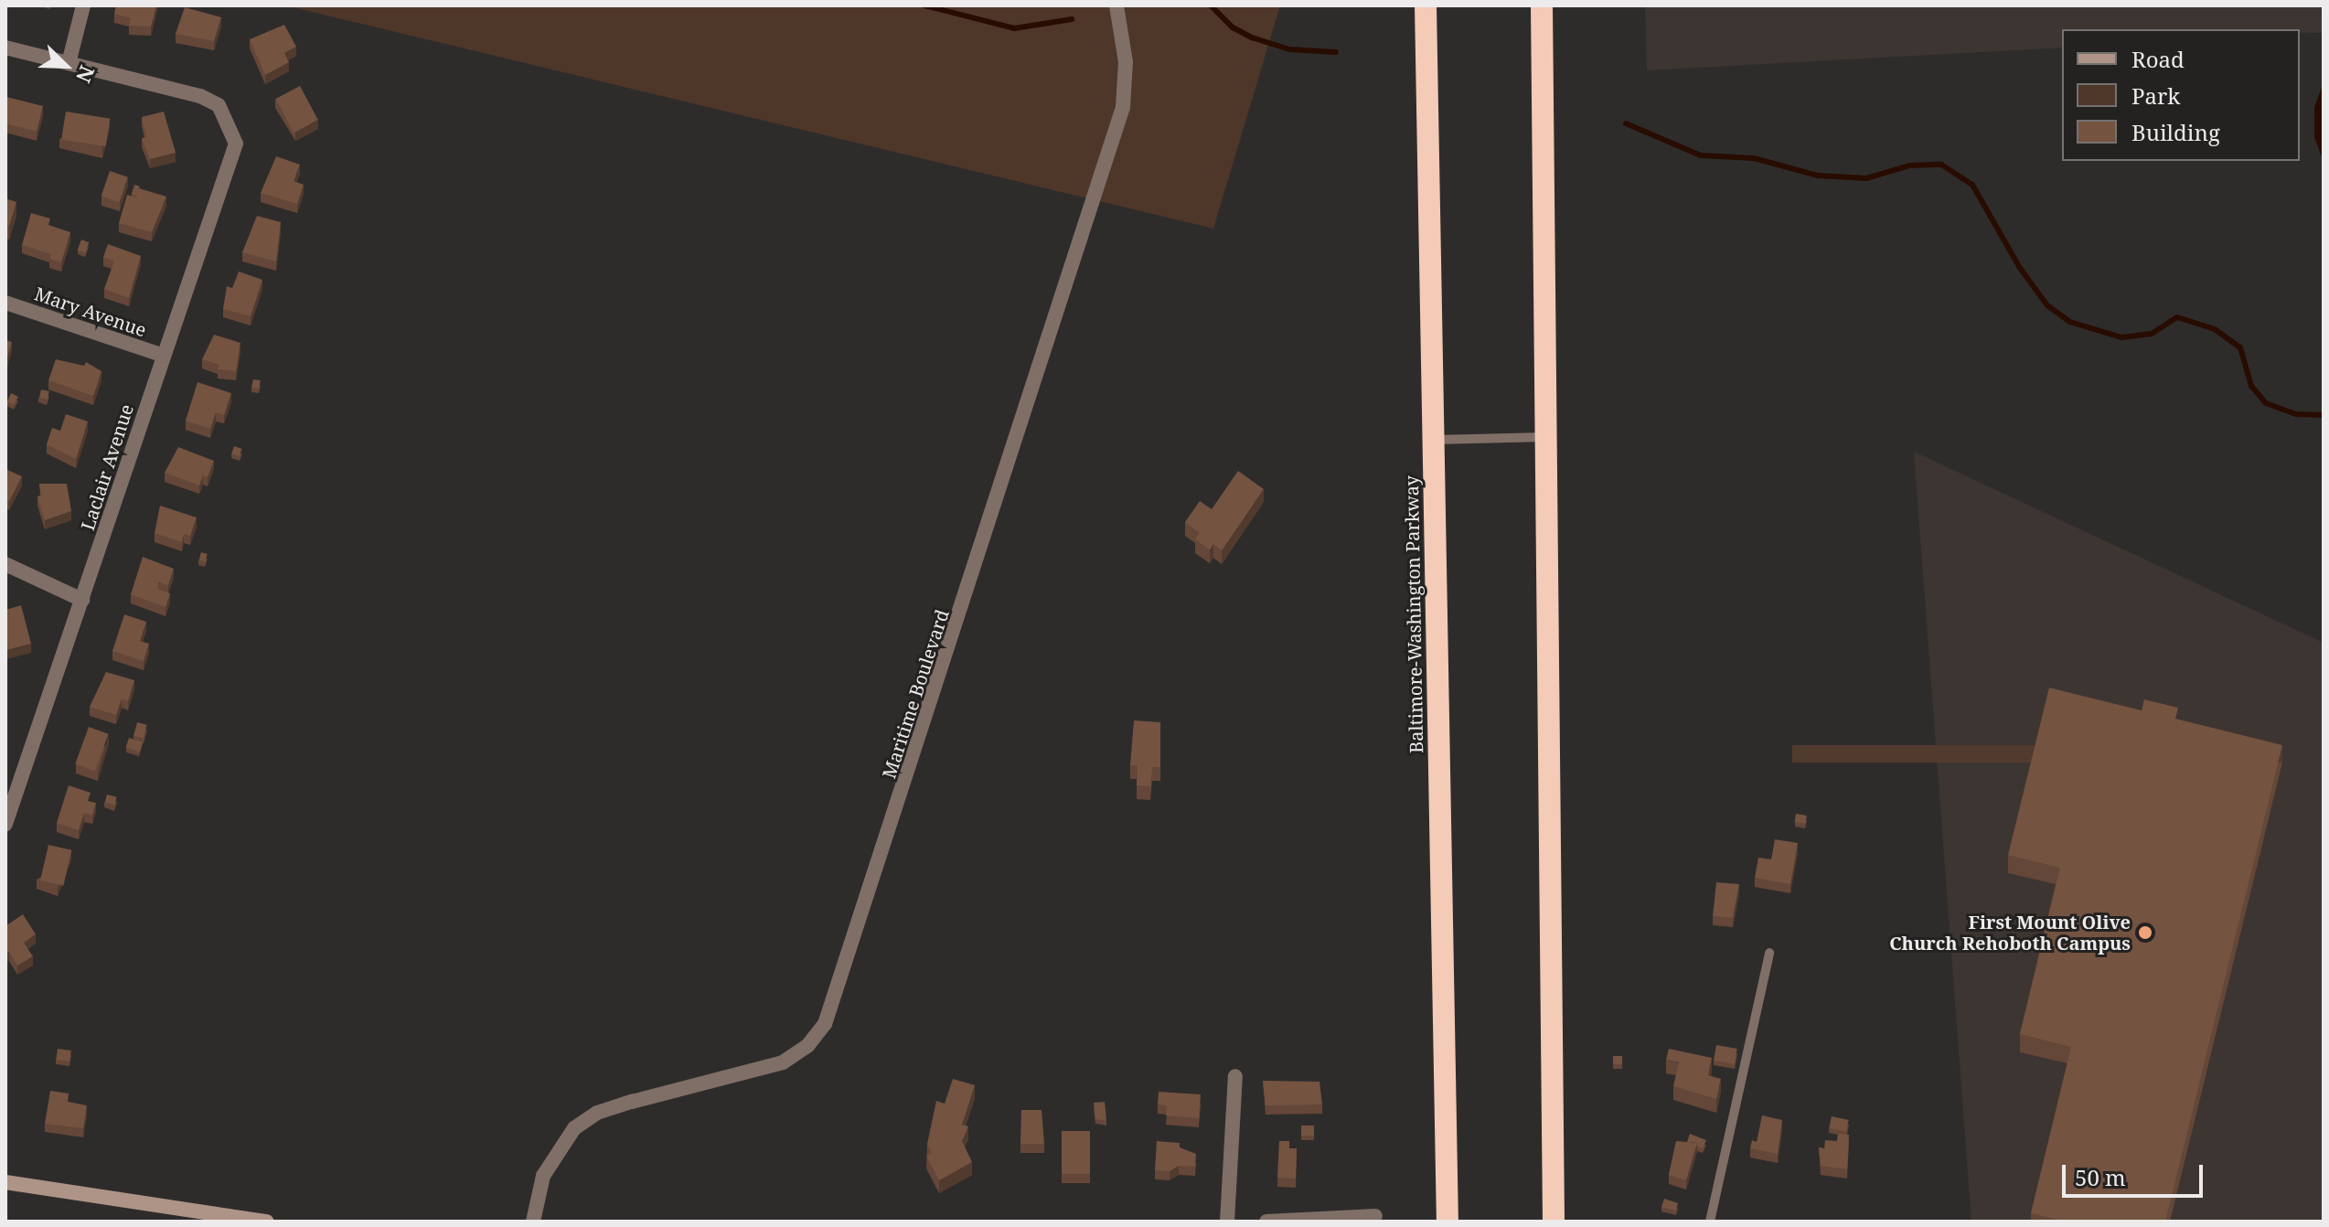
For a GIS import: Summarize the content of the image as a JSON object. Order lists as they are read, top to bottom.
{
  "streets": {
    "highway": ["Baltimore-Washington Parkway"],
    "street": ["Mary Avenue", "Laclair Avenue", "Maritime Boulevard"]
  },
  "crossings": [
    ["Mary Avenue", "Laclair Avenue"]
  ],
  "places": ["First Mount Olive Church Rehoboth Campus"],
  "legend": ["Road", "Park", "Building"],
  "scale_bar": "50 m",
  "north": "bottom right"
}
